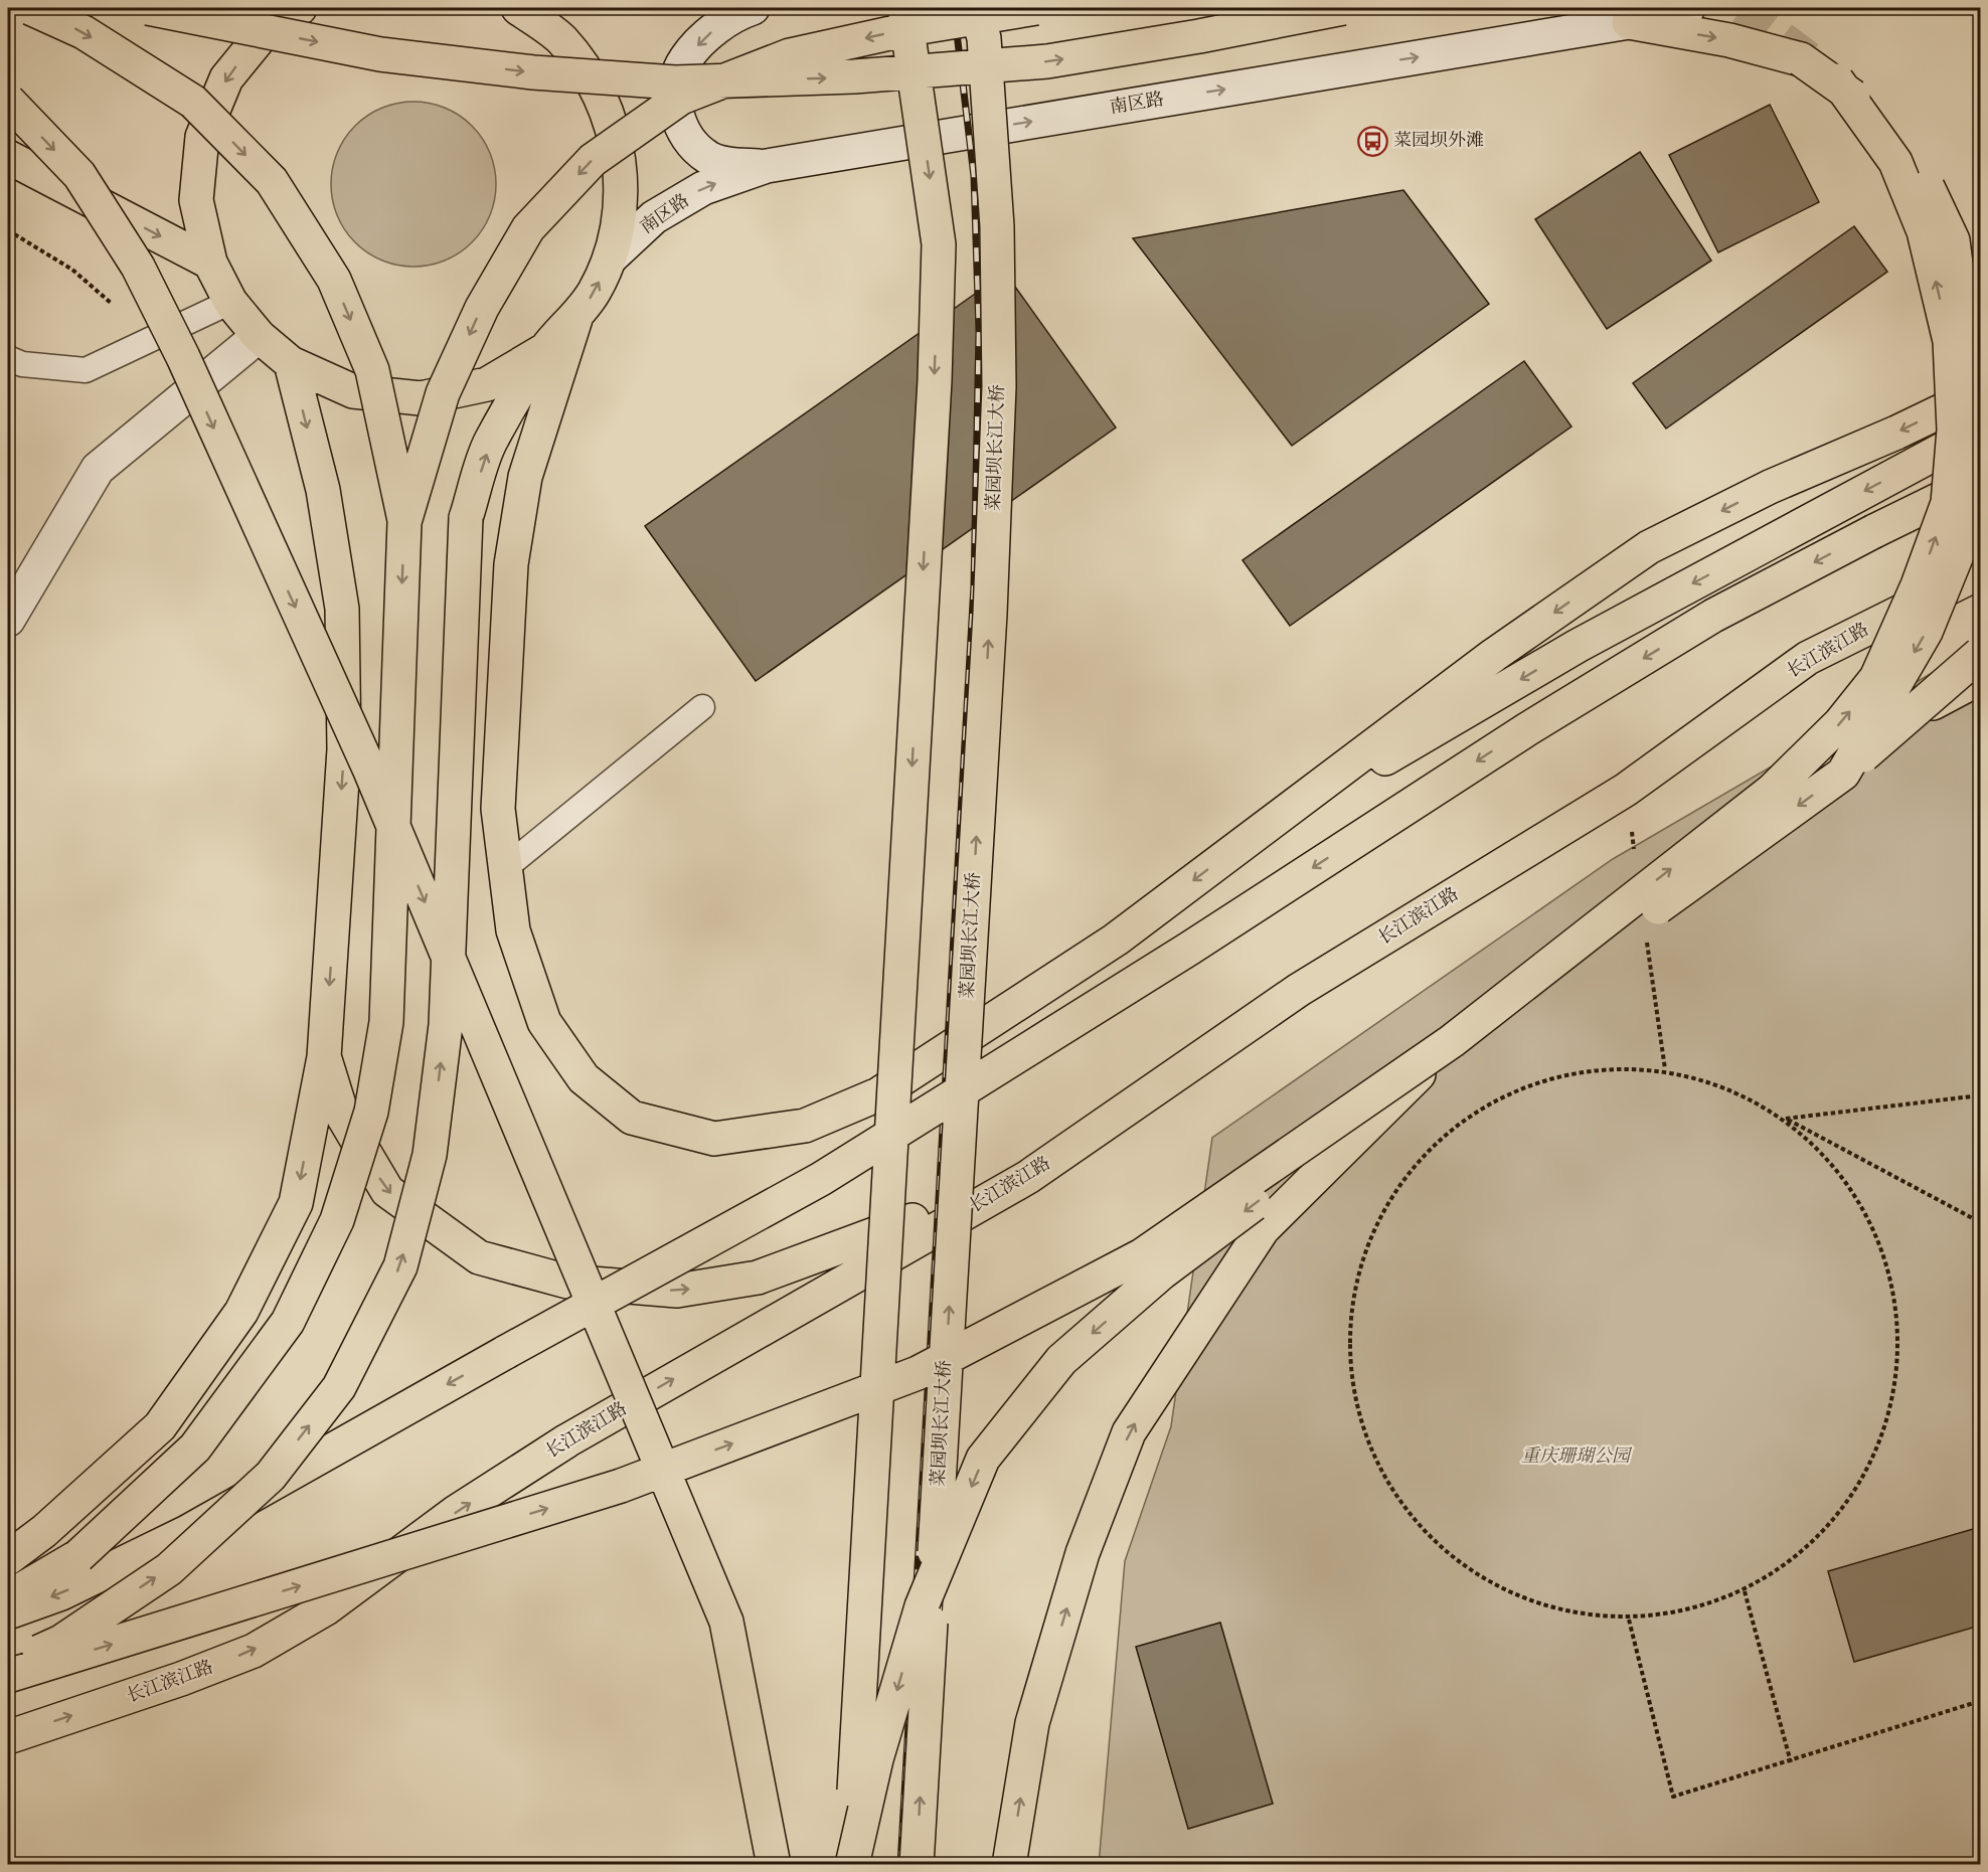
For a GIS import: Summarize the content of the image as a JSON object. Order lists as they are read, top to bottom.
{
  "streets": {
    "main road": ["南区路", "菜园坝长江大桥", "长江滨江路"]
  },
  "parks": ["重庆珊瑚公园"],
  "places": {
    "bus stop": ["菜园坝外滩"]
  }
}
